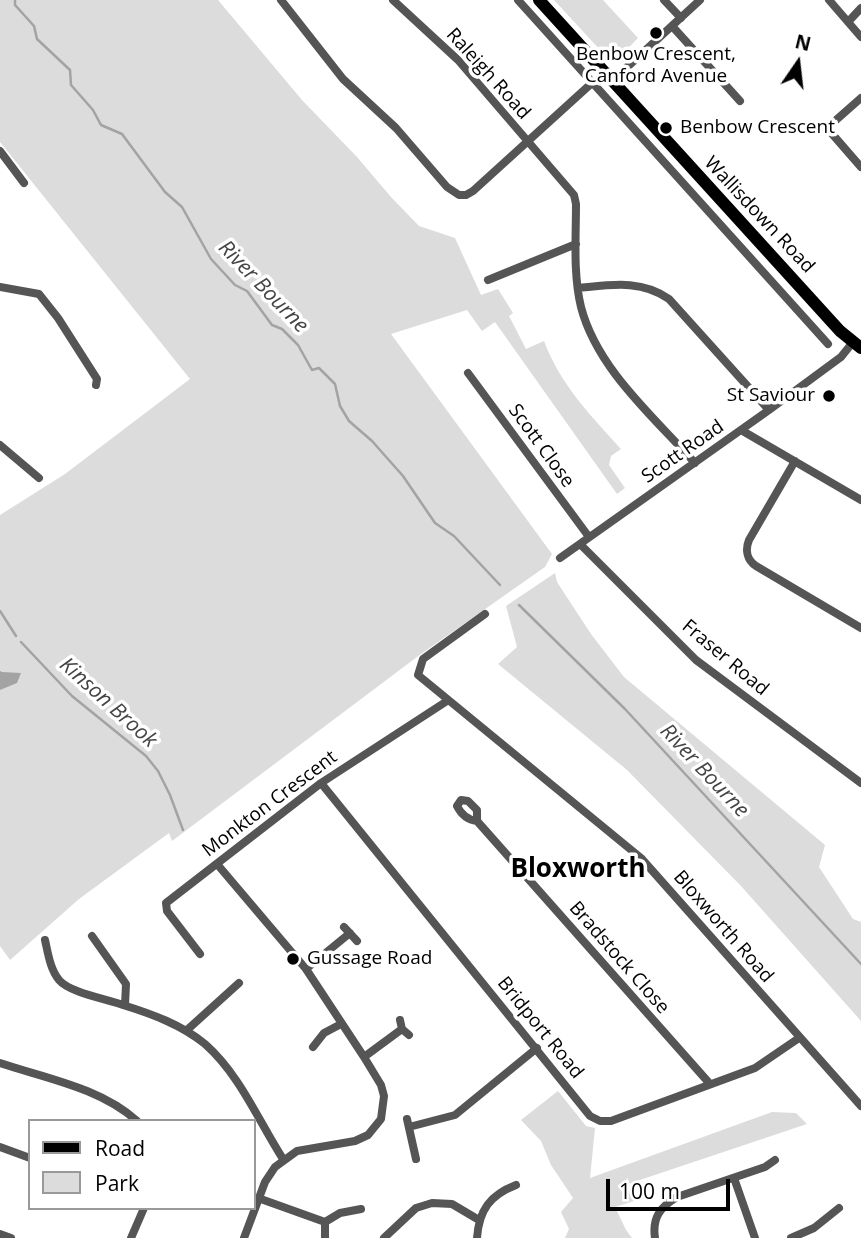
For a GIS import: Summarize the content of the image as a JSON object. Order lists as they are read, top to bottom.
{
  "streets": {
    "main road": ["Wallisdown Road"],
    "street": [
      "Raleigh Road",
      "Scott Close",
      "Scott Road",
      "Fraser Road",
      "Monkton Crescent",
      "Bloxworth Road",
      "Bradstock Close",
      "Bridport Road"
    ]
  },
  "crossings": [
    ["Raleigh Road", "Scott Road"],
    ["Wallisdown Road", "Scott Road"],
    ["Scott Close", "Scott Road"],
    ["Scott Road", "Fraser Road"],
    ["Monkton Crescent", "Bloxworth Road"],
    ["Monkton Crescent", "Bridport Road"],
    ["Bloxworth Road", "Bridport Road"],
    ["Bradstock Close", "Bridport Road"]
  ],
  "districts": ["Bloxworth"],
  "water": ["River Bourne", "Kinson Brook"],
  "places": [
    "Benbow Crescent, Canford Avenue",
    "Benbow Crescent",
    "St Saviour",
    "Gussage Road"
  ],
  "legend": ["Road", "Park"],
  "scale_bar": "100 m",
  "north": "top"
}
